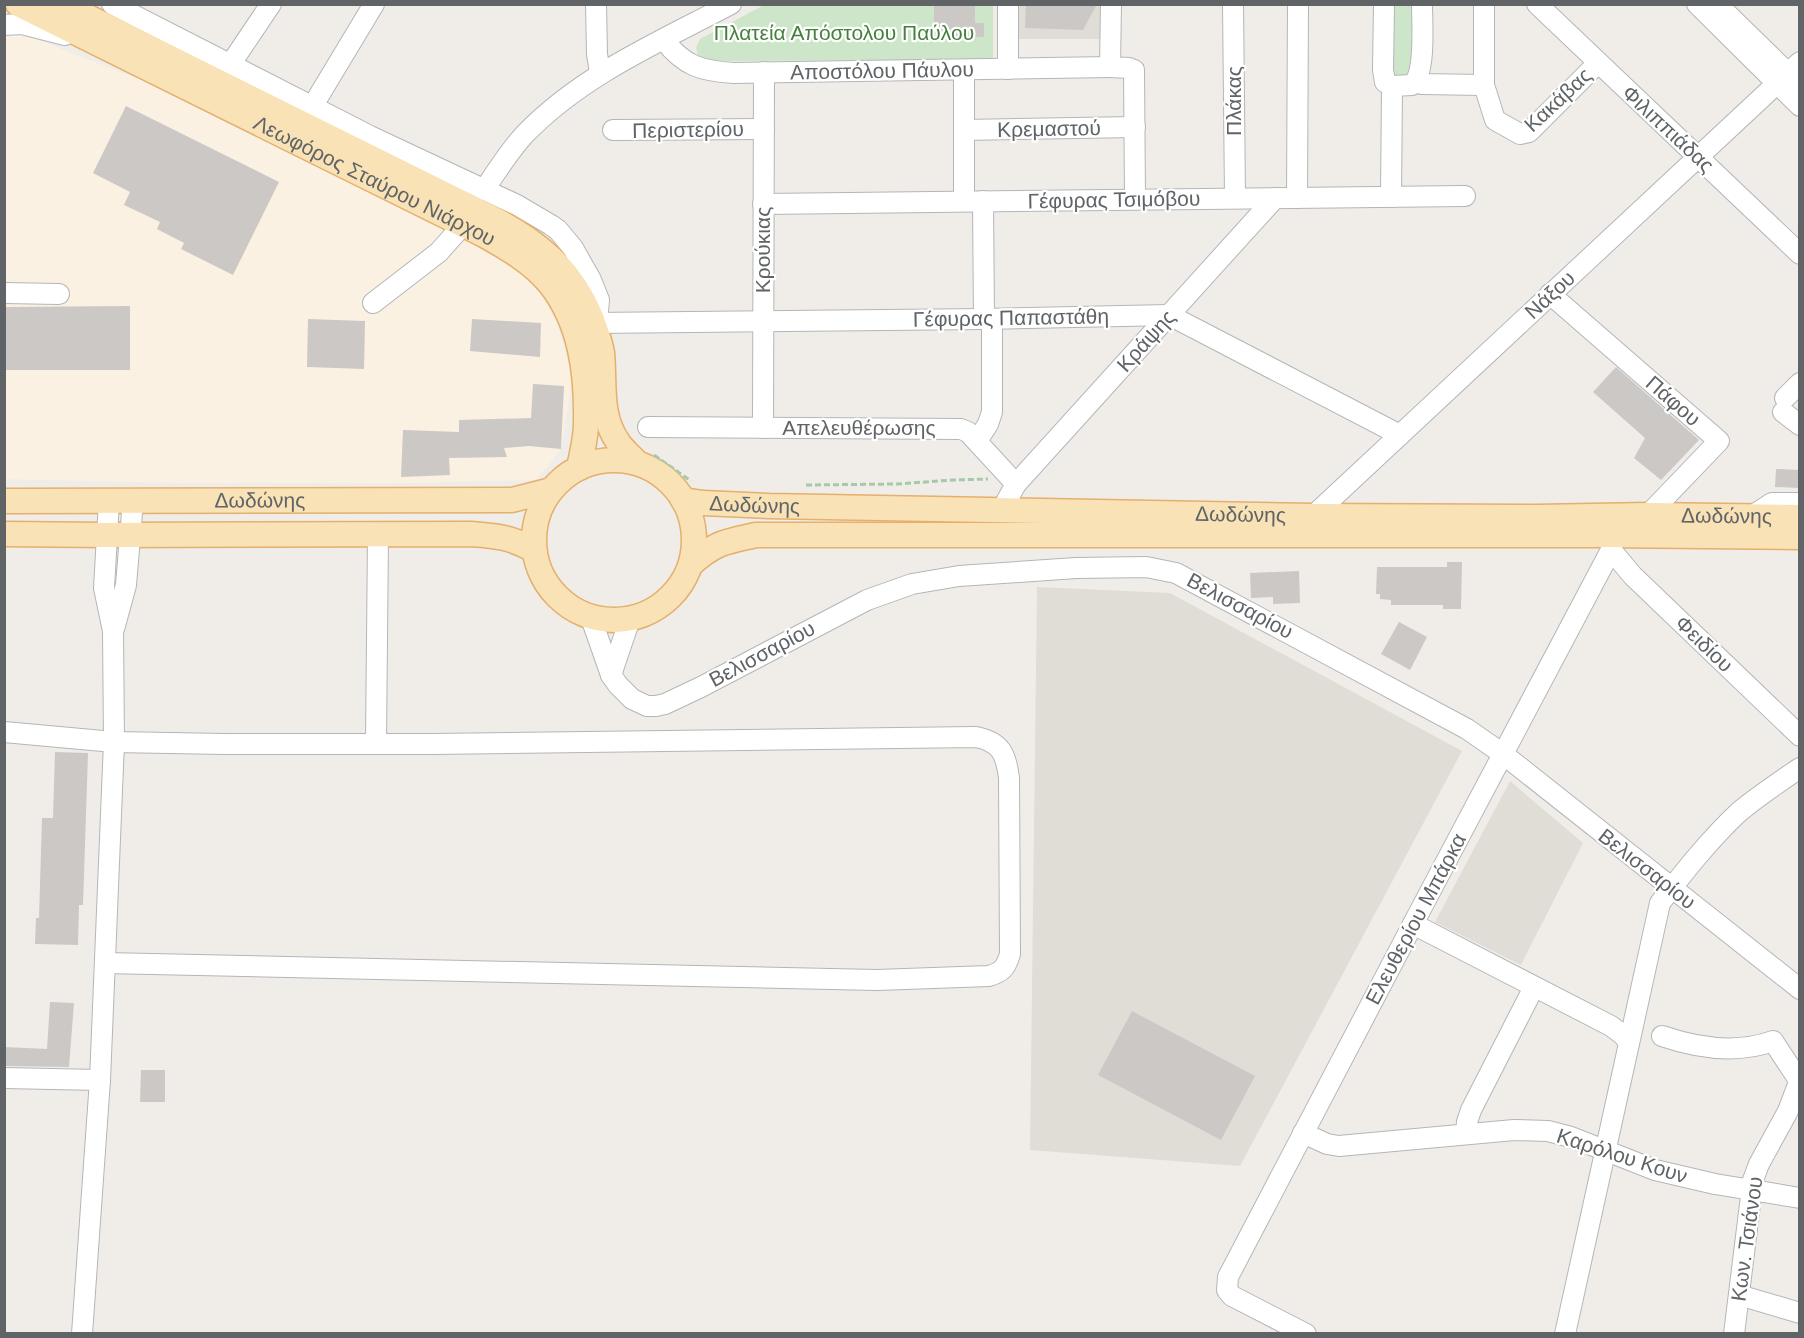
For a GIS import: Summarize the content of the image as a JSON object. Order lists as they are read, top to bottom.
{
  "streets": {
    "main road": ["Λεωφόρος Σταύρου Νιάρχου", "Δωδώνης"],
    "street": [
      "Αποστόλου Πάυλου",
      "Κακάβας",
      "Πλάκας",
      "Κρεμαστού",
      "Φιλιππιάδας",
      "Περιστερίου",
      "Γέφυρας Τσιμόβου",
      "Κρούκιας",
      "Νάξου",
      "Γέφυρας Παπαστάθη",
      "Κράψης",
      "Πάφου",
      "Απελευθέρωσης",
      "Βελισσαρίου",
      "Φειδίου",
      "Ελευθερίου Μπάρκα",
      "Καρόλου Κουν",
      "Κων. Τσιάνου"
    ]
  },
  "crossings": [
    ["Αποστόλου Πάυλου", "Κρούκιας"],
    ["Κακάβας", "Φιλιππιάδας"],
    ["Πλάκας", "Γέφυρας Τσιμόβου"],
    ["Φιλιππιάδας", "Νάξου"],
    ["Περιστερίου", "Κρούκιας"],
    ["Λεωφόρος Σταύρου Νιάρχου", "Γέφυρας Παπαστάθη"],
    ["Λεωφόρος Σταύρου Νιάρχου", "Δωδώνης"],
    ["Λεωφόρος Σταύρου Νιάρχου", "Βελισσαρίου"],
    ["Γέφυρας Τσιμόβου", "Κρούκιας"],
    ["Γέφυρας Τσιμόβου", "Κράψης"],
    ["Κρούκιας", "Γέφυρας Παπαστάθη"],
    ["Κρούκιας", "Απελευθέρωσης"],
    ["Νάξου", "Γέφυρας Παπαστάθη"],
    ["Νάξου", "Πάφου"],
    ["Νάξου", "Δωδώνης"],
    ["Γέφυρας Παπαστάθη", "Κράψης"],
    ["Κράψης", "Απελευθέρωσης"],
    ["Πάφου", "Δωδώνης"],
    ["Δωδώνης", "Βελισσαρίου"],
    ["Δωδώνης", "Φειδίου"],
    ["Δωδώνης", "Ελευθερίου Μπάρκα"],
    ["Βελισσαρίου", "Ελευθερίου Μπάρκα"],
    ["Φειδίου", "Ελευθερίου Μπάρκα"],
    ["Ελευθερίου Μπάρκα", "Καρόλου Κουν"],
    ["Καρόλου Κουν", "Κων. Τσιάνου"]
  ],
  "parks": ["Πλατεία Απόστολου Παύλου"]
}
